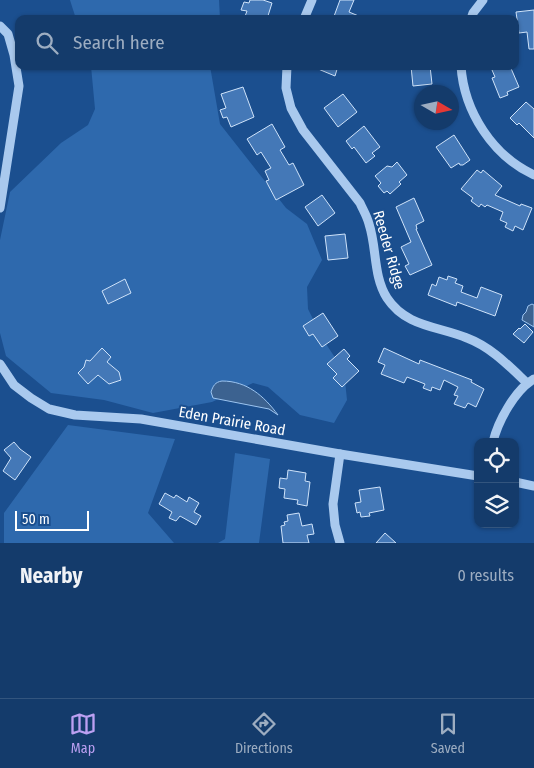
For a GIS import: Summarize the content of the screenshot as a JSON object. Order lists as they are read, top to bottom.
{
  "streets": {
    "street": ["Reeder Ridge", "Eden Prairie Road"]
  },
  "scale_bar": "50 m",
  "north": "right",
  "page": {
    "search": "Search here",
    "scale": "50 m",
    "heading": ["Nearby", "0 results"],
    "nav": ["Map", "Directions", "Saved"]
  }
}
